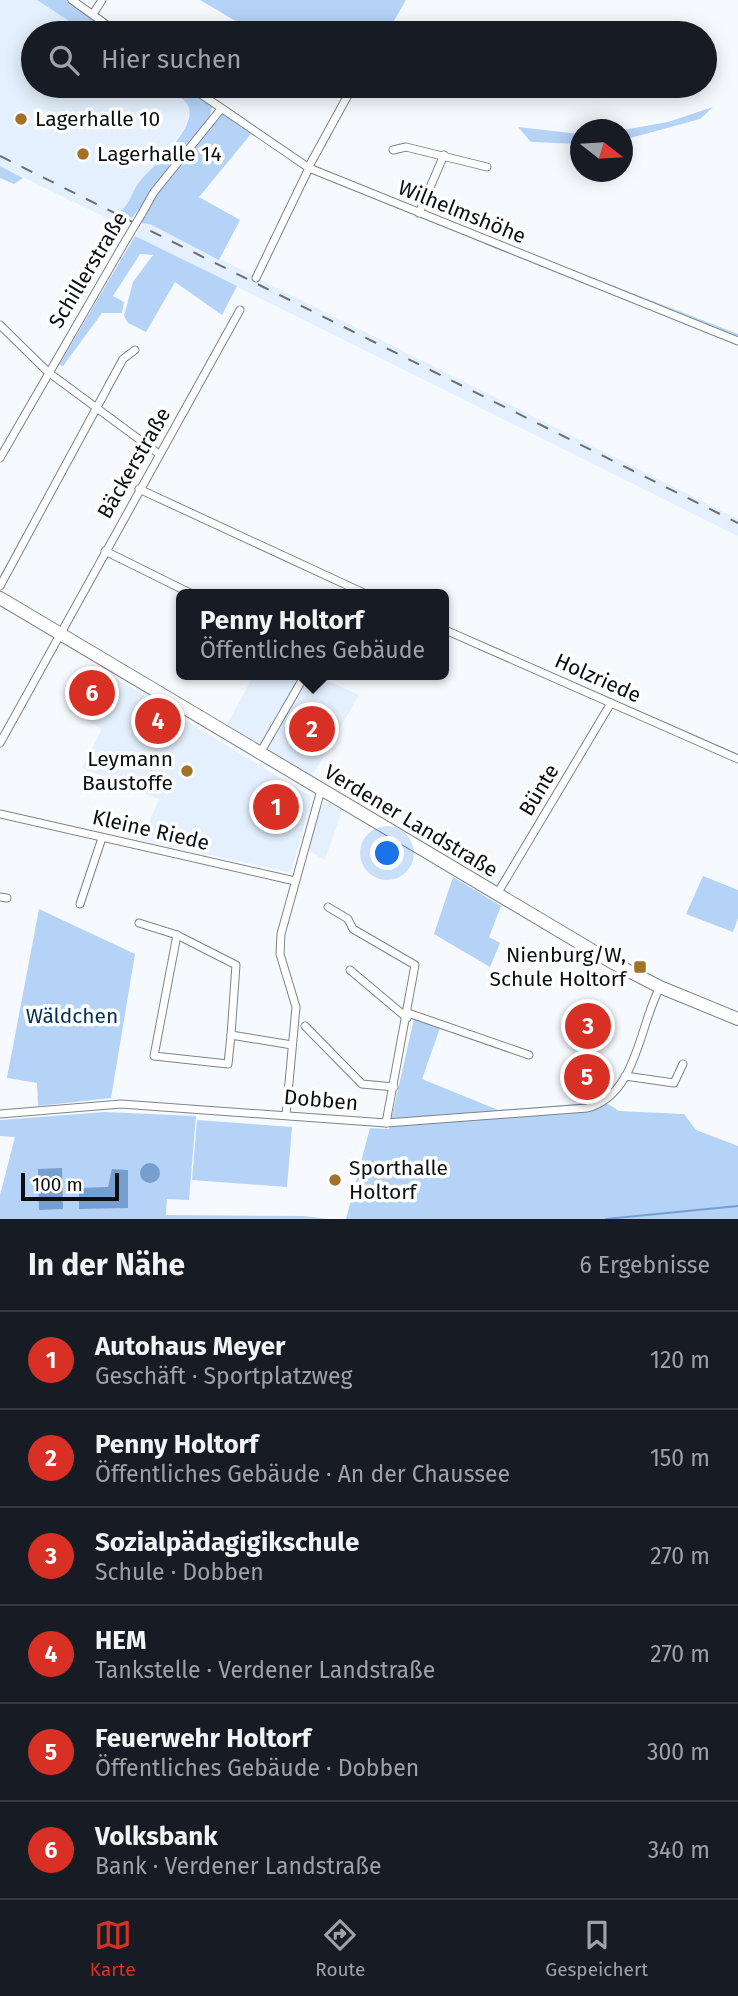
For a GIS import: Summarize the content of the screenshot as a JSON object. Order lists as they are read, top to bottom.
{
  "streets": {
    "main road": ["Verdener Landstraße"],
    "street": [
      "Wilhelmshöhe",
      "Schillerstraße",
      "Bäckerstraße",
      "Holzriede",
      "Bünte",
      "Kleine Riede",
      "Dobben"
    ]
  },
  "crossings": [
    ["Wilhelmshöhe", "Schillerstraße"],
    ["Bäckerstraße", "Verdener Landstraße"],
    ["Holzriede", "Bünte"],
    ["Bünte", "Verdener Landstraße"],
    ["Verdener Landstraße", "Dobben"]
  ],
  "parks": ["Wäldchen"],
  "places": {
    "other": [
      "Lagerhalle 10",
      "Lagerhalle 14",
      "Leymann Baustoffe",
      "Sporthalle Holtorf"
    ],
    "transit": ["Nienburg/W, Schule Holtorf"]
  },
  "scale_bar": "100 m",
  "north": "right",
  "page": {
    "search": "Hier suchen",
    "popup": ["Penny Holtorf", "Öffentliches Gebäude"],
    "pins": [
      "6",
      "4",
      "2",
      "1",
      "3",
      "5"
    ],
    "scale": "100 m",
    "heading": ["In der Nähe", "6 Ergebnisse"],
    "list": [
      {
        "mark": "1",
        "name": "Autohaus Meyer",
        "note": "Geschäft · Sportplatzweg",
        "value": "120 m"
      },
      {
        "mark": "2",
        "name": "Penny Holtorf",
        "note": "Öffentliches Gebäude · An der Chaussee",
        "value": "150 m"
      },
      {
        "mark": "3",
        "name": "Sozialpädagigikschule",
        "note": "Schule · Dobben",
        "value": "270 m"
      },
      {
        "mark": "4",
        "name": "HEM",
        "note": "Tankstelle · Verdener Landstraße",
        "value": "270 m"
      },
      {
        "mark": "5",
        "name": "Feuerwehr Holtorf",
        "note": "Öffentliches Gebäude · Dobben",
        "value": "300 m"
      },
      {
        "mark": "6",
        "name": "Volksbank",
        "note": "Bank · Verdener Landstraße",
        "value": "340 m"
      }
    ],
    "nav": ["Karte", "Route", "Gespeichert"]
  }
}
